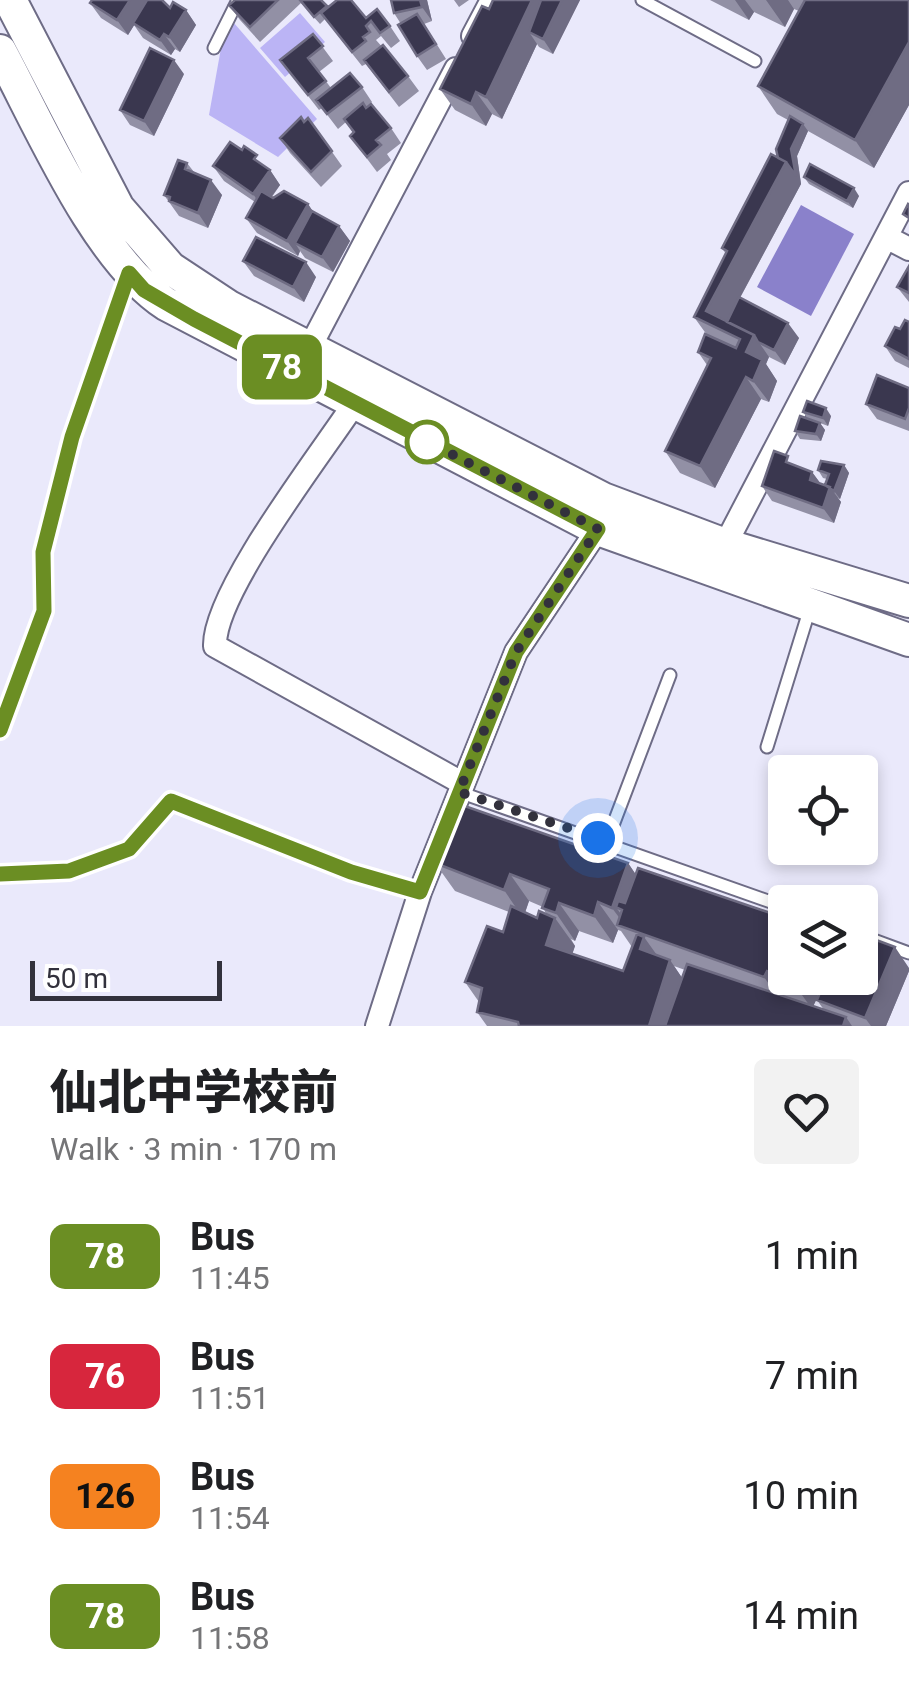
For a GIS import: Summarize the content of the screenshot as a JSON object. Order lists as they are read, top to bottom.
{
  "lines": ["bus line 78"],
  "scale_bar": "50 m",
  "page": {
    "on_map": "78",
    "scale": "50 m",
    "heading": ["仙北中学校前", "Walk · 3 min · 170 m"],
    "list": [
      {
        "mark": "78",
        "name": "Bus",
        "note": "11:45",
        "value": "1 min"
      },
      {
        "mark": "76",
        "name": "Bus",
        "note": "11:51",
        "value": "7 min"
      },
      {
        "mark": "126",
        "name": "Bus",
        "note": "11:54",
        "value": "10 min"
      },
      {
        "mark": "78",
        "name": "Bus",
        "note": "11:58",
        "value": "14 min"
      }
    ]
  }
}
